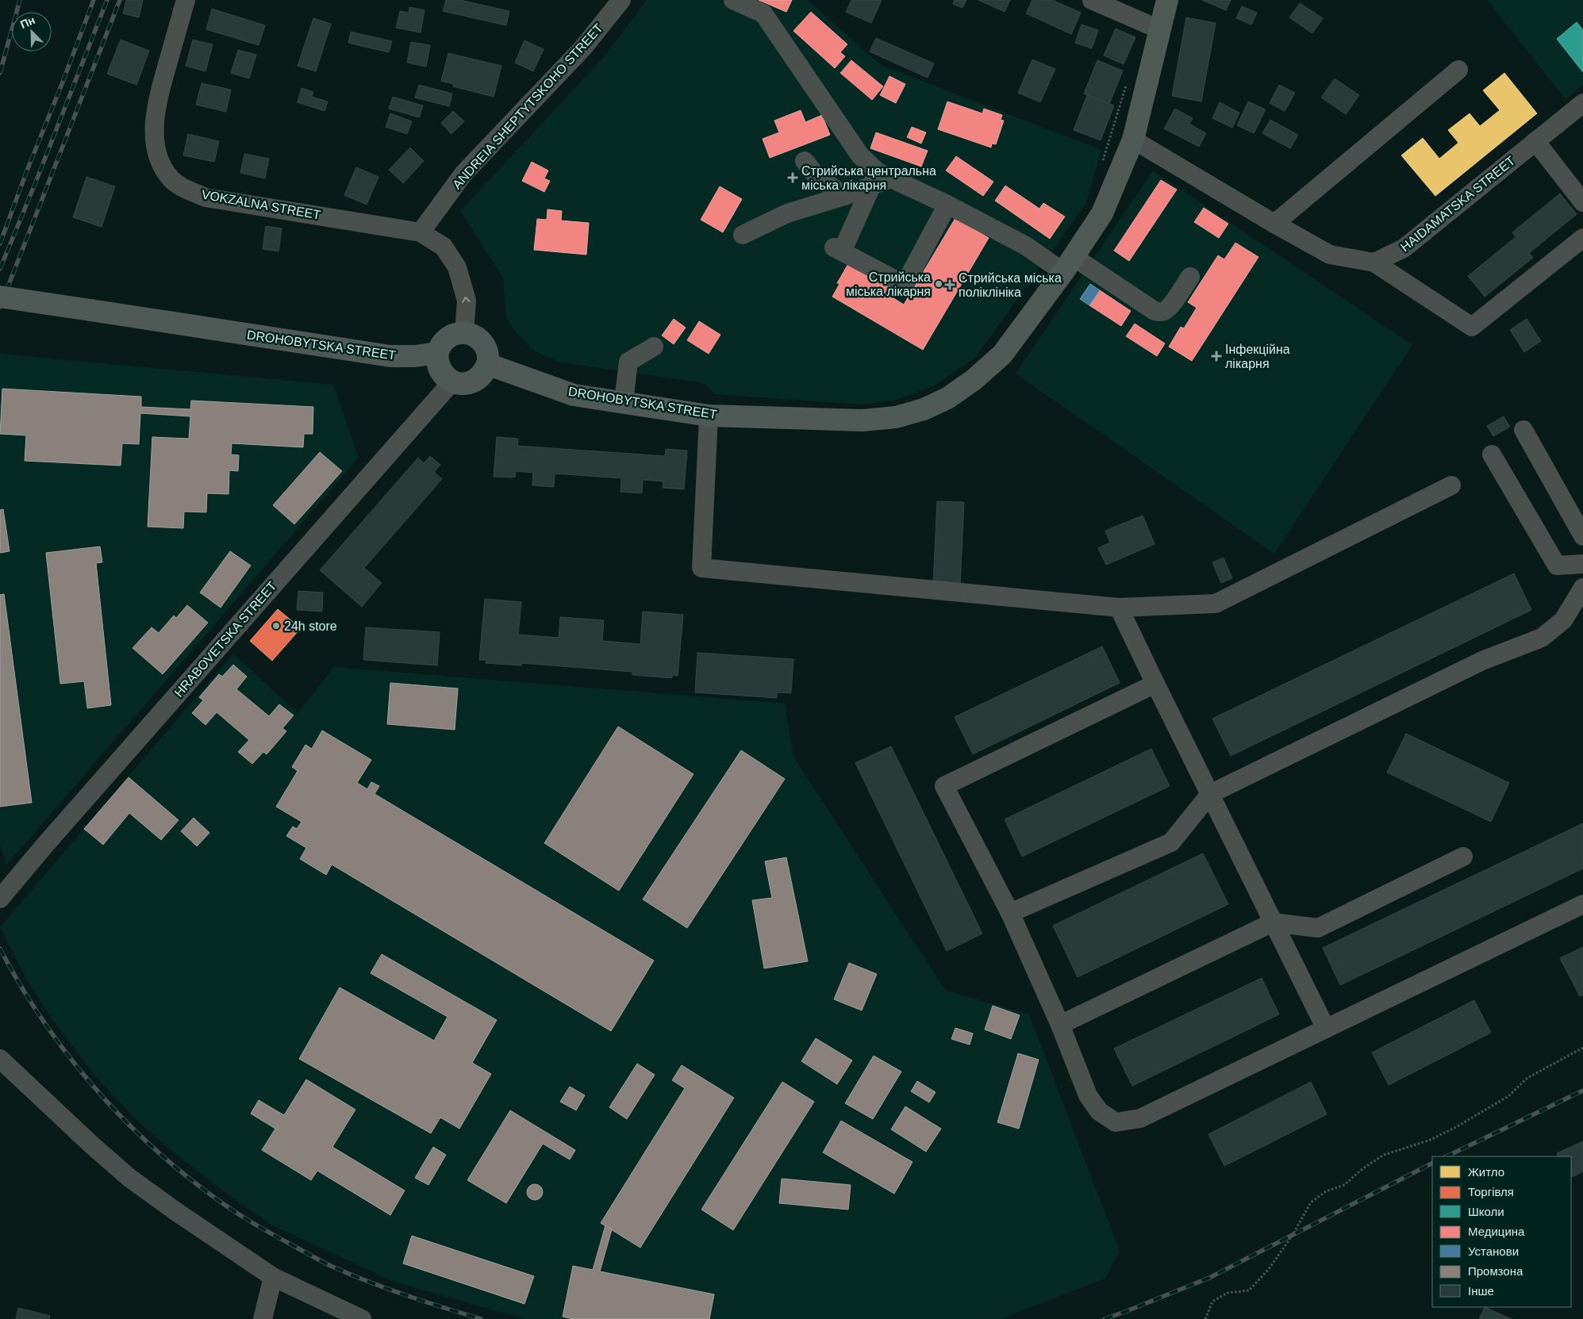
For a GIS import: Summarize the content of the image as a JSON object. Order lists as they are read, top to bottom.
{
  "streets": {
    "main road": ["DROHOBYTSKA STREET"],
    "street": [
      "ANDREIA SHEPTYTSKOHO STREET",
      "HAIDAMATSKA STREET",
      "VOKZALNA STREET",
      "HRABOVETSKA STREET"
    ]
  },
  "crossings": [
    ["ANDREIA SHEPTYTSKOHO STREET", "VOKZALNA STREET"],
    ["VOKZALNA STREET", "DROHOBYTSKA STREET"],
    ["VOKZALNA STREET", "HRABOVETSKA STREET"],
    ["DROHOBYTSKA STREET", "HRABOVETSKA STREET"]
  ],
  "places": {
    "health": ["Стрийська центральна міська лікарня", "Стрийська міська поліклініка", "Інфекційна лікарня"],
    "other": ["Стрийська міська лікарня", "24h store"]
  },
  "legend": [
    "Житло",
    "Торгівля",
    "Школи",
    "Медицина",
    "Установи",
    "Промзона",
    "Інше"
  ],
  "north": "top left"
}
